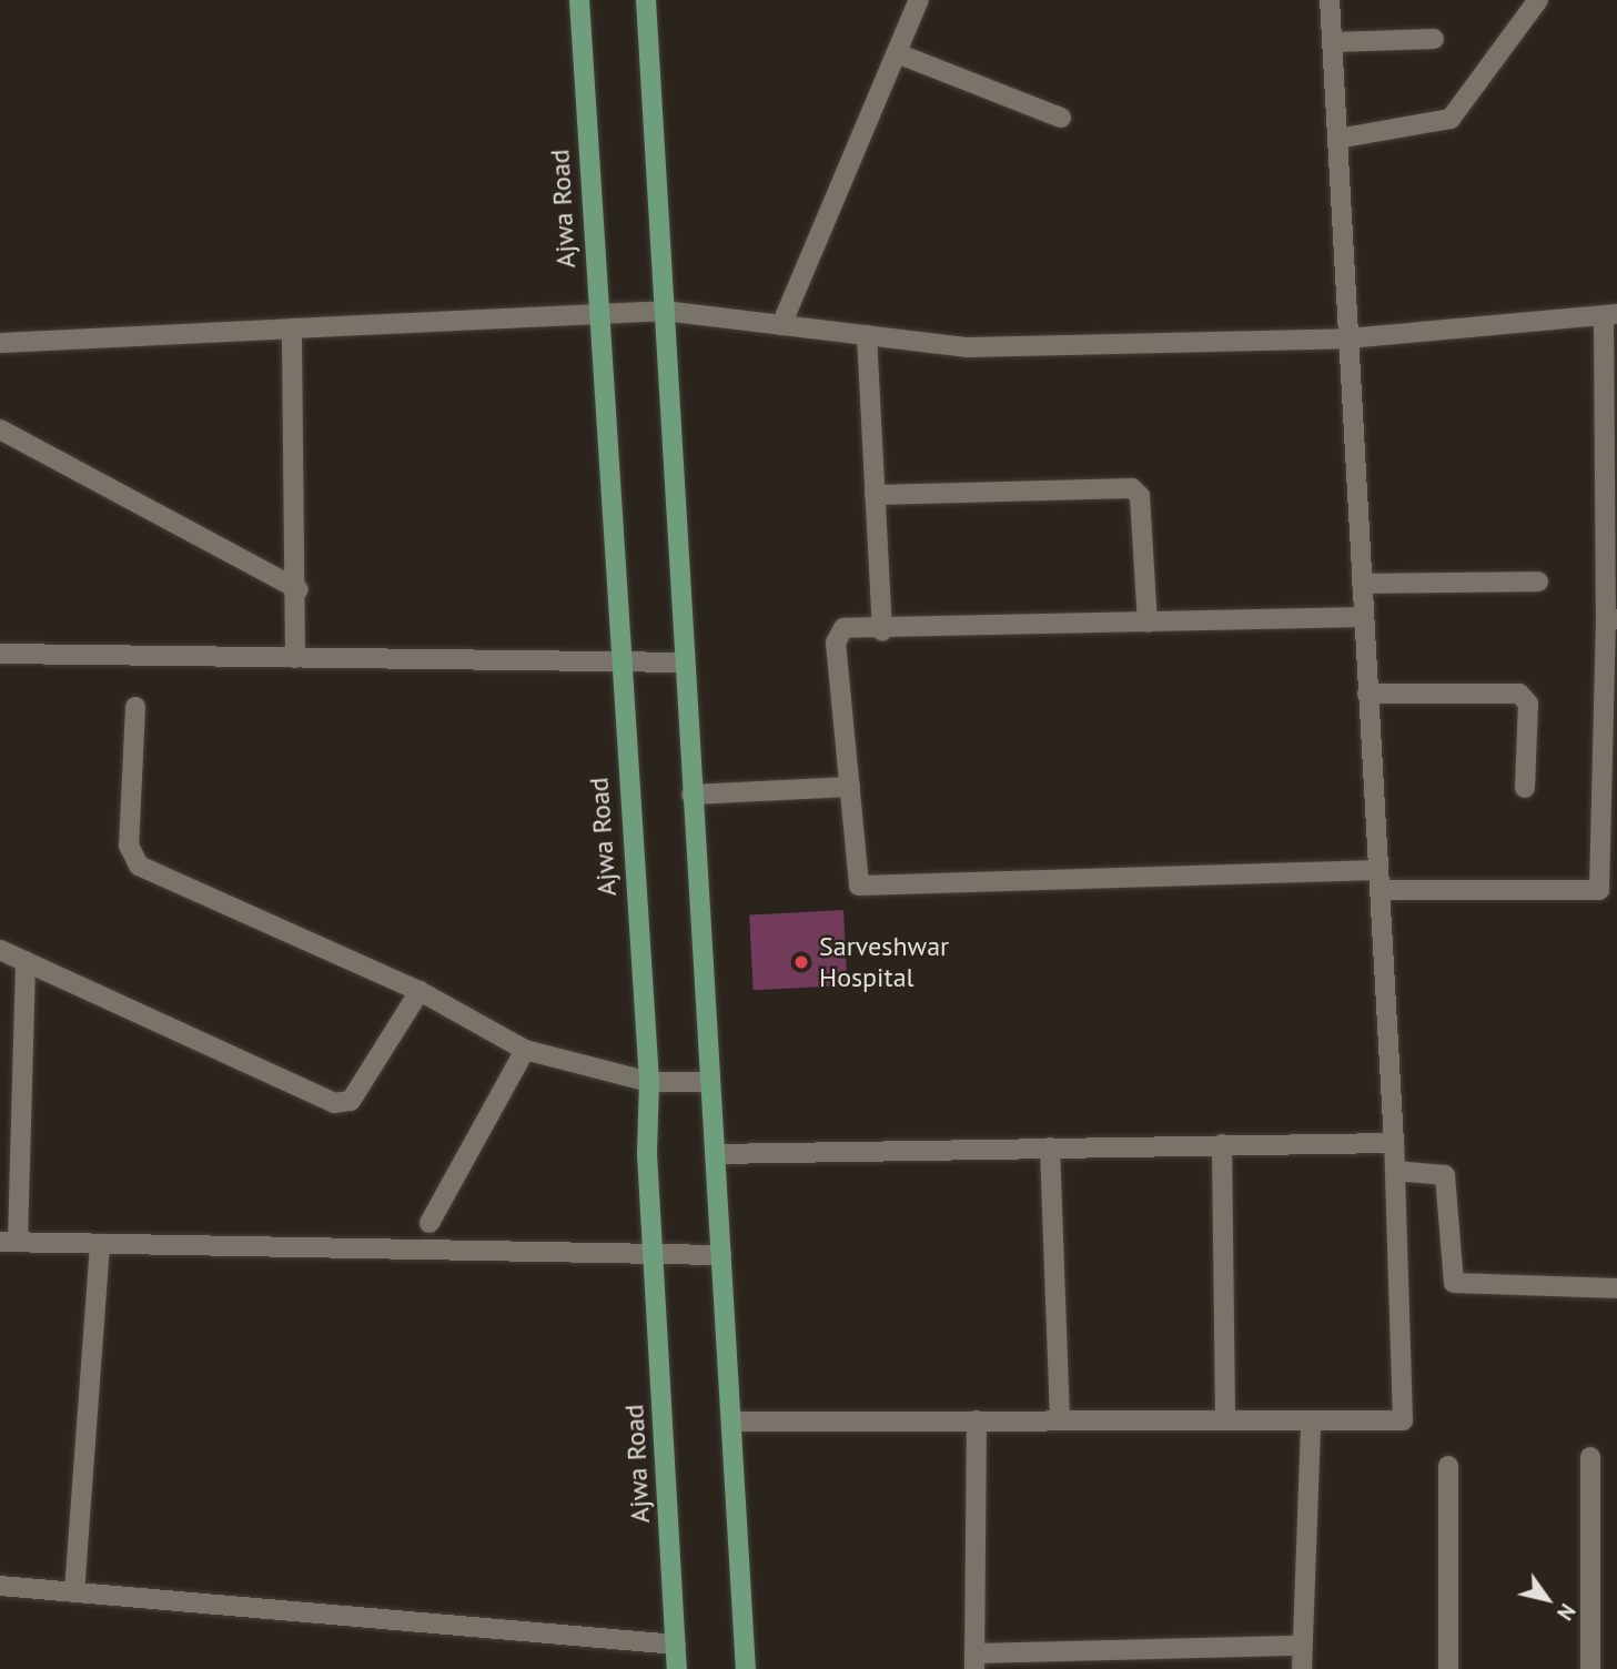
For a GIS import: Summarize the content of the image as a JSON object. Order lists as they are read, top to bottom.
{
  "streets": {
    "main road": ["Ajwa Road"]
  },
  "places": ["Sarveshwar Hospital"],
  "north": "bottom right"
}
